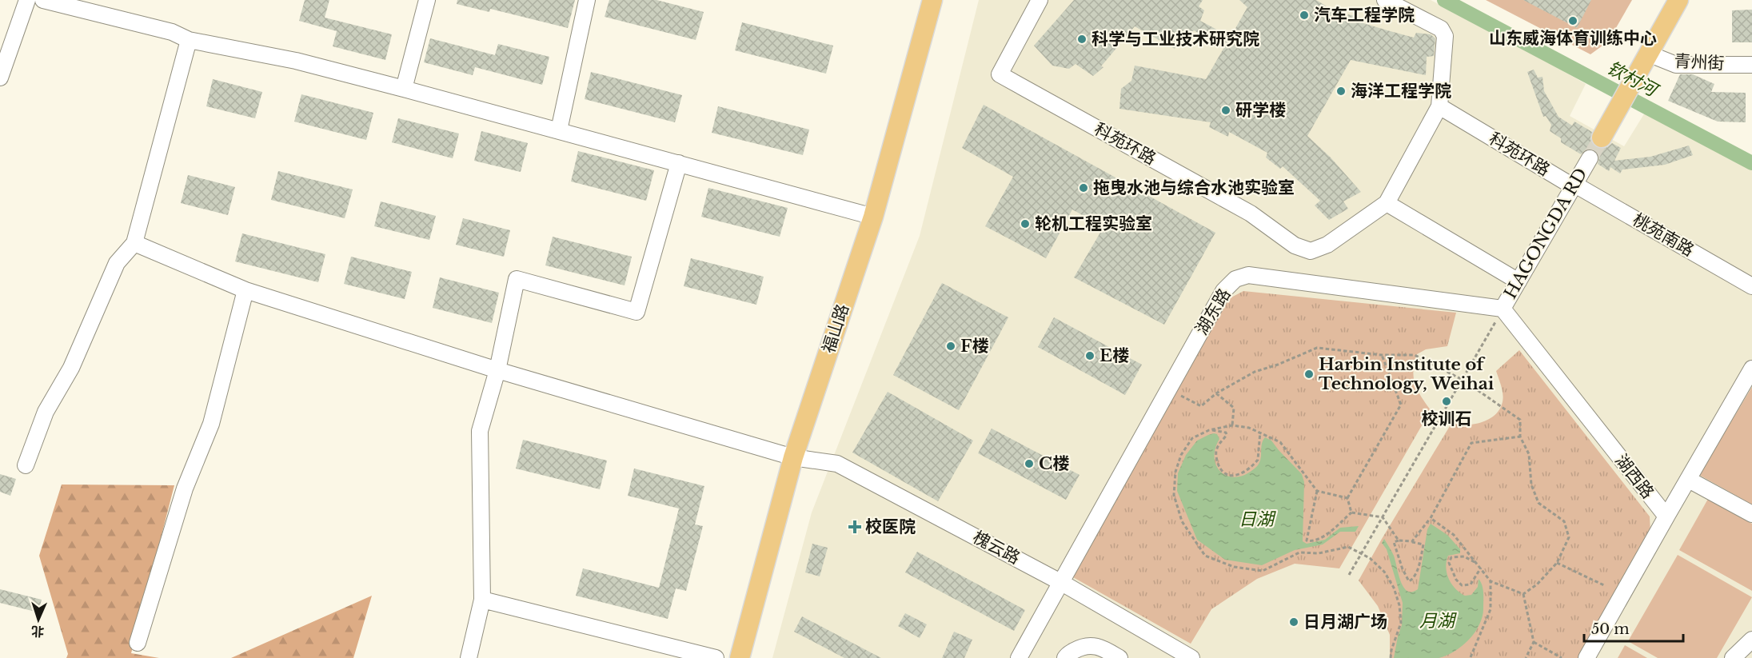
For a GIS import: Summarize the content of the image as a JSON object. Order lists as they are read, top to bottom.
{
  "streets": {
    "main road": ["福山路"],
    "street": [
      "青州街",
      "科苑环路",
      "HAGONGDA RD",
      "桃苑南路",
      "湖东路",
      "湖西路",
      "槐云路"
    ]
  },
  "crossings": [
    ["科苑环路", "HAGONGDA RD"],
    ["科苑环路", "桃苑南路"],
    ["HAGONGDA RD", "桃苑南路"],
    ["HAGONGDA RD", "湖东路"],
    ["HAGONGDA RD", "湖西路"],
    ["湖东路", "湖西路"],
    ["湖东路", "槐云路"],
    ["福山路", "槐云路"]
  ],
  "water": ["钦村河", "日湖", "月湖"],
  "places": {
    "other": [
      "汽车工程学院",
      "山东威海体育训练中心",
      "科学与工业技术研究院",
      "海洋工程学院",
      "研学楼",
      "拖曳水池与综合水池实验室",
      "轮机工程实验室",
      "F楼",
      "E楼",
      "Harbin Institute of Technology, Weihai",
      "校训石",
      "C楼",
      "日月湖广场"
    ],
    "health": ["校医院"]
  },
  "scale_bar": "50 m",
  "north": "bottom"
}
